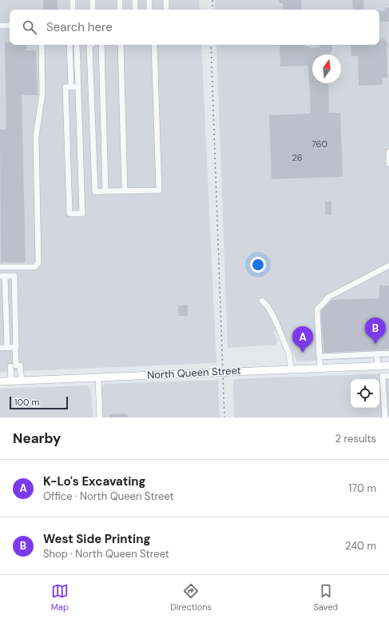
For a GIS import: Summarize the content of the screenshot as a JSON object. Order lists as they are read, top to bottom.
{
  "streets": {
    "main road": ["North Queen Street"]
  },
  "house_numbers": ["760", "26"],
  "scale_bar": "100 m",
  "north": "top",
  "page": {
    "search": "Search here",
    "pins": ["B", "A"],
    "scale": "100 m",
    "heading": ["Nearby", "2 results"],
    "list": [
      {
        "mark": "A",
        "name": "K-Lo's Excavating",
        "note": "Office · North Queen Street",
        "value": "170 m"
      },
      {
        "mark": "B",
        "name": "West Side Printing",
        "note": "Shop · North Queen Street",
        "value": "240 m"
      }
    ],
    "nav": ["Map", "Directions", "Saved"]
  }
}
